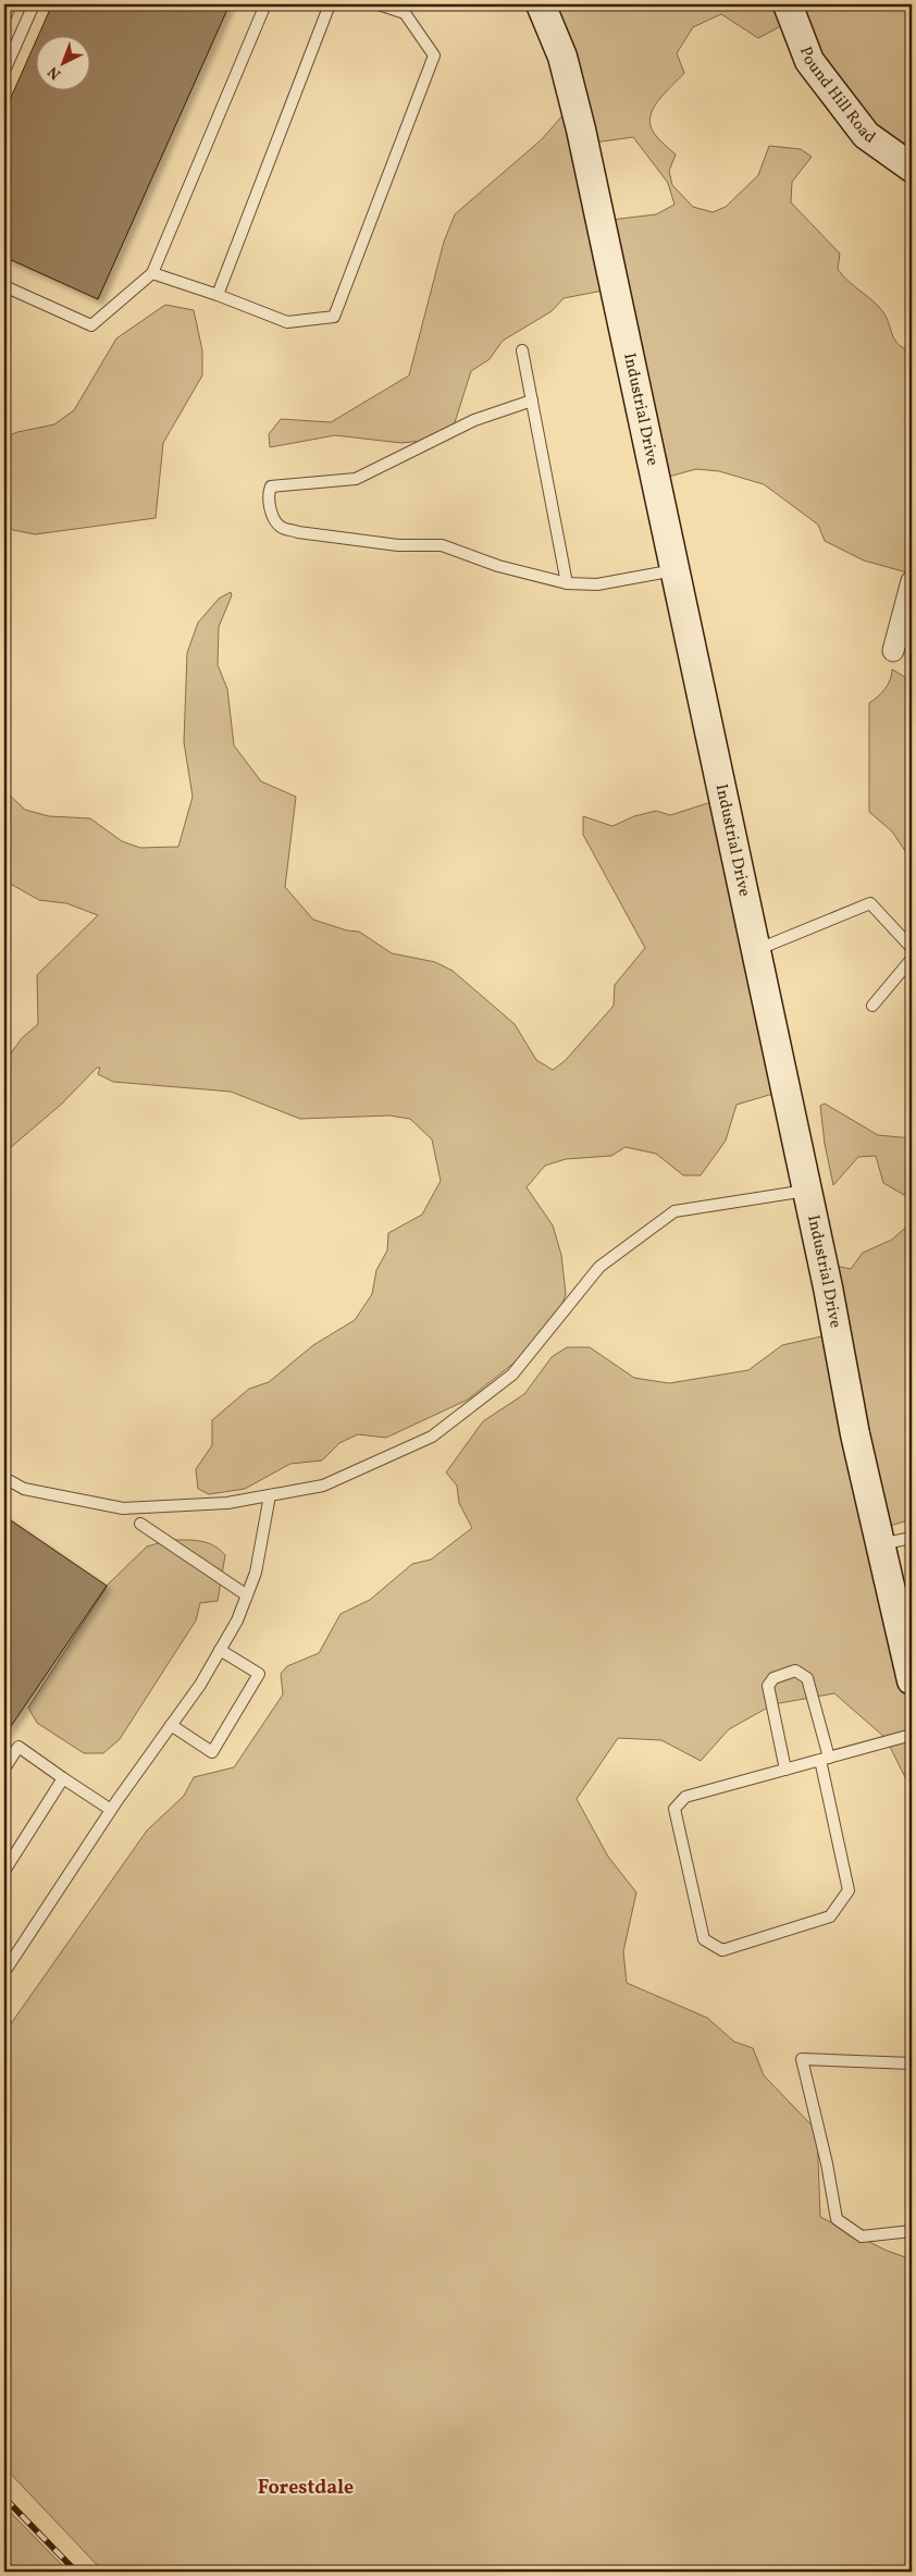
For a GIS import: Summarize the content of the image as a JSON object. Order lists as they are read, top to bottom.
{
  "streets": {
    "street": ["Pound Hill Road", "Industrial Drive"]
  },
  "districts": ["Forestdale"],
  "north": "bottom left"
}
